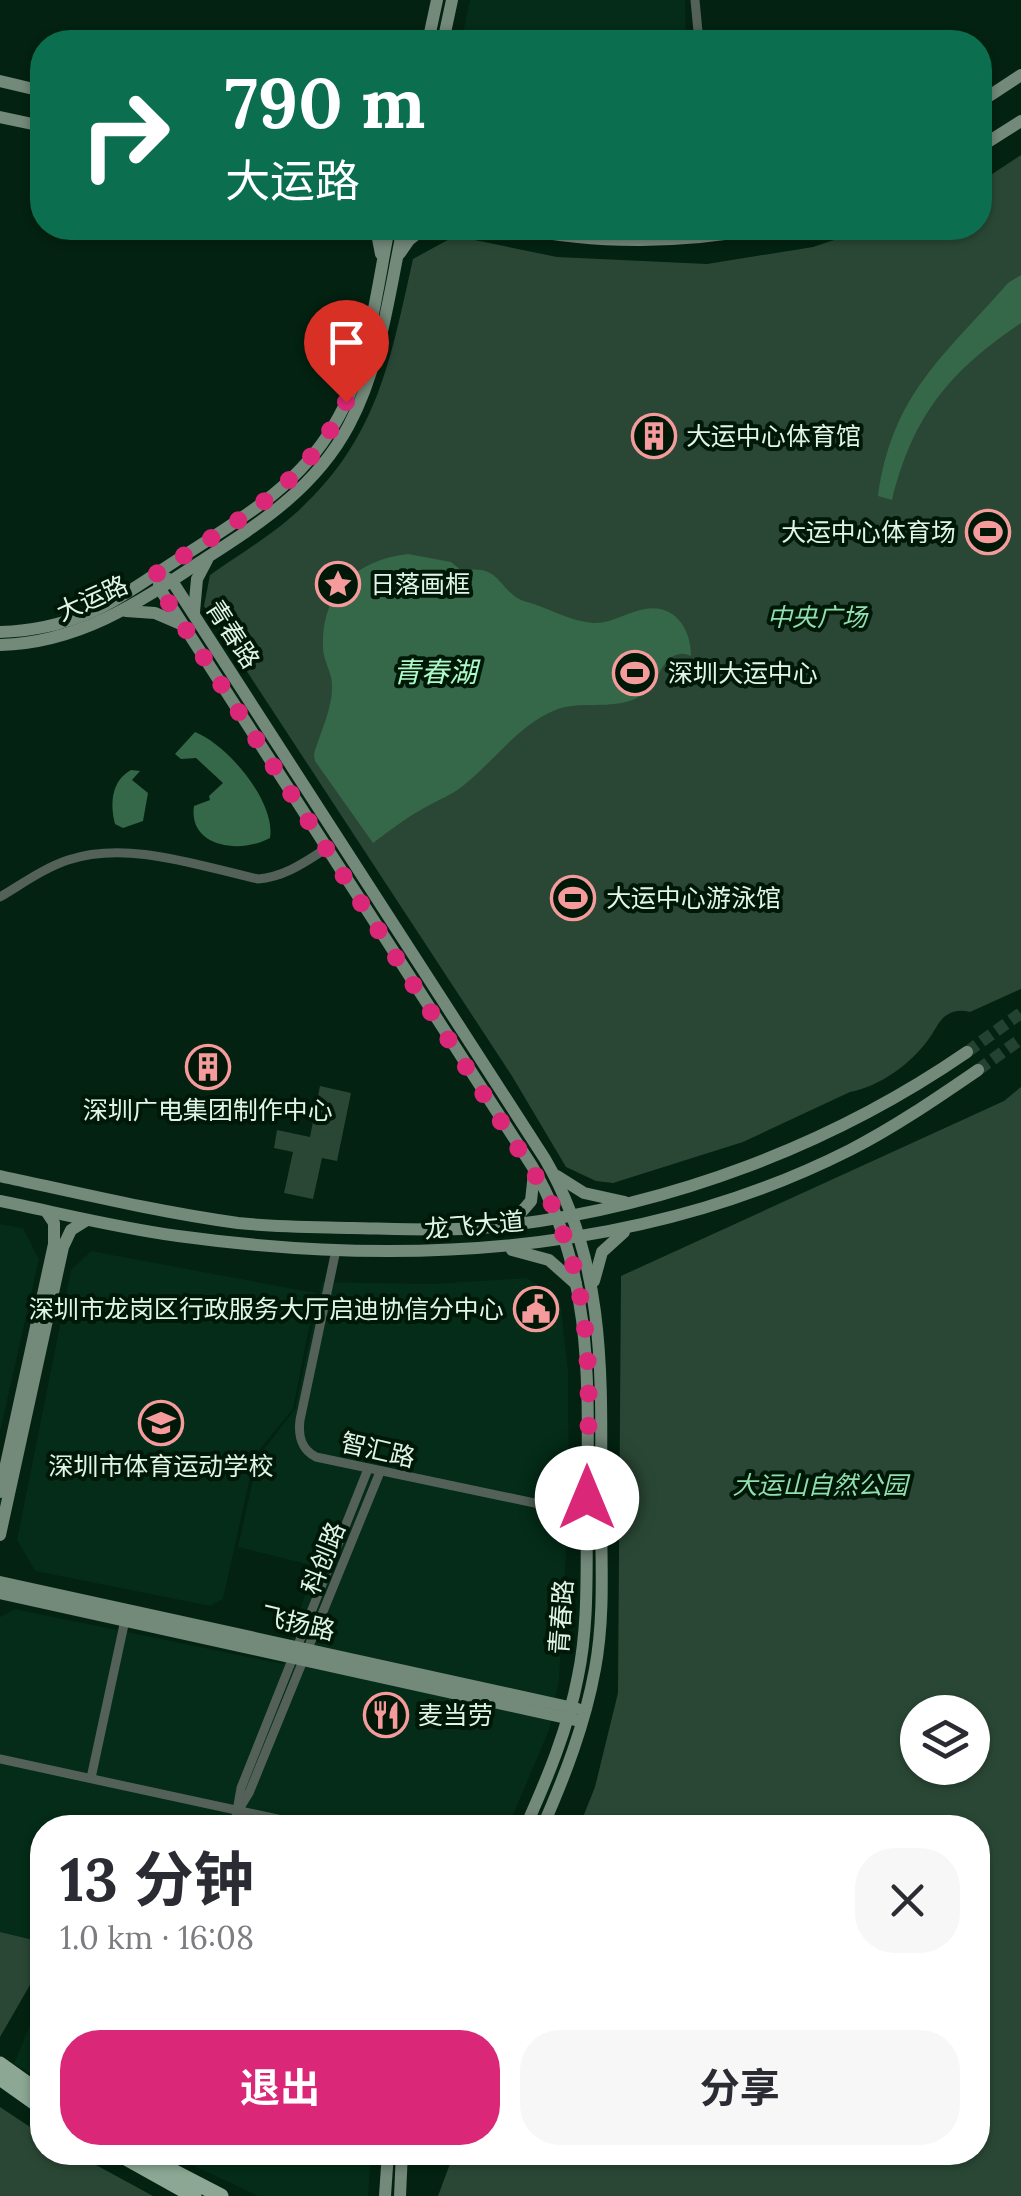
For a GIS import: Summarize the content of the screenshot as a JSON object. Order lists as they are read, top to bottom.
{
  "streets": {
    "street": [
      "大运路",
      "青春路",
      "龙飞大道",
      "智汇路",
      "科创路",
      "飞扬路"
    ]
  },
  "crossings": [
    ["大运路", "青春路"],
    ["青春路", "龙飞大道"],
    ["青春路", "智汇路"],
    ["青春路", "飞扬路"],
    ["龙飞大道", "智汇路"],
    ["智汇路", "科创路"],
    ["科创路", "飞扬路"]
  ],
  "water": ["青春湖"],
  "parks": ["中央广场", "大运山自然公园"],
  "places": {
    "building": ["大运中心体育馆", "深圳广电集团制作中心"],
    "sports": ["大运中心体育场", "深圳大运中心", "大运中心游泳馆"],
    "place": ["日落画框"],
    "public building": ["深圳市龙岗区行政服务大厅启迪协信分中心"],
    "school or university": ["深圳市体育运动学校"],
    "restaurant": ["麦当劳"]
  },
  "page": {
    "turn": ["790 m", "大运路"],
    "heading": ["13 分钟", "1.0 km · 16:08"],
    "buttons": ["退出", "分享"]
  }
}
